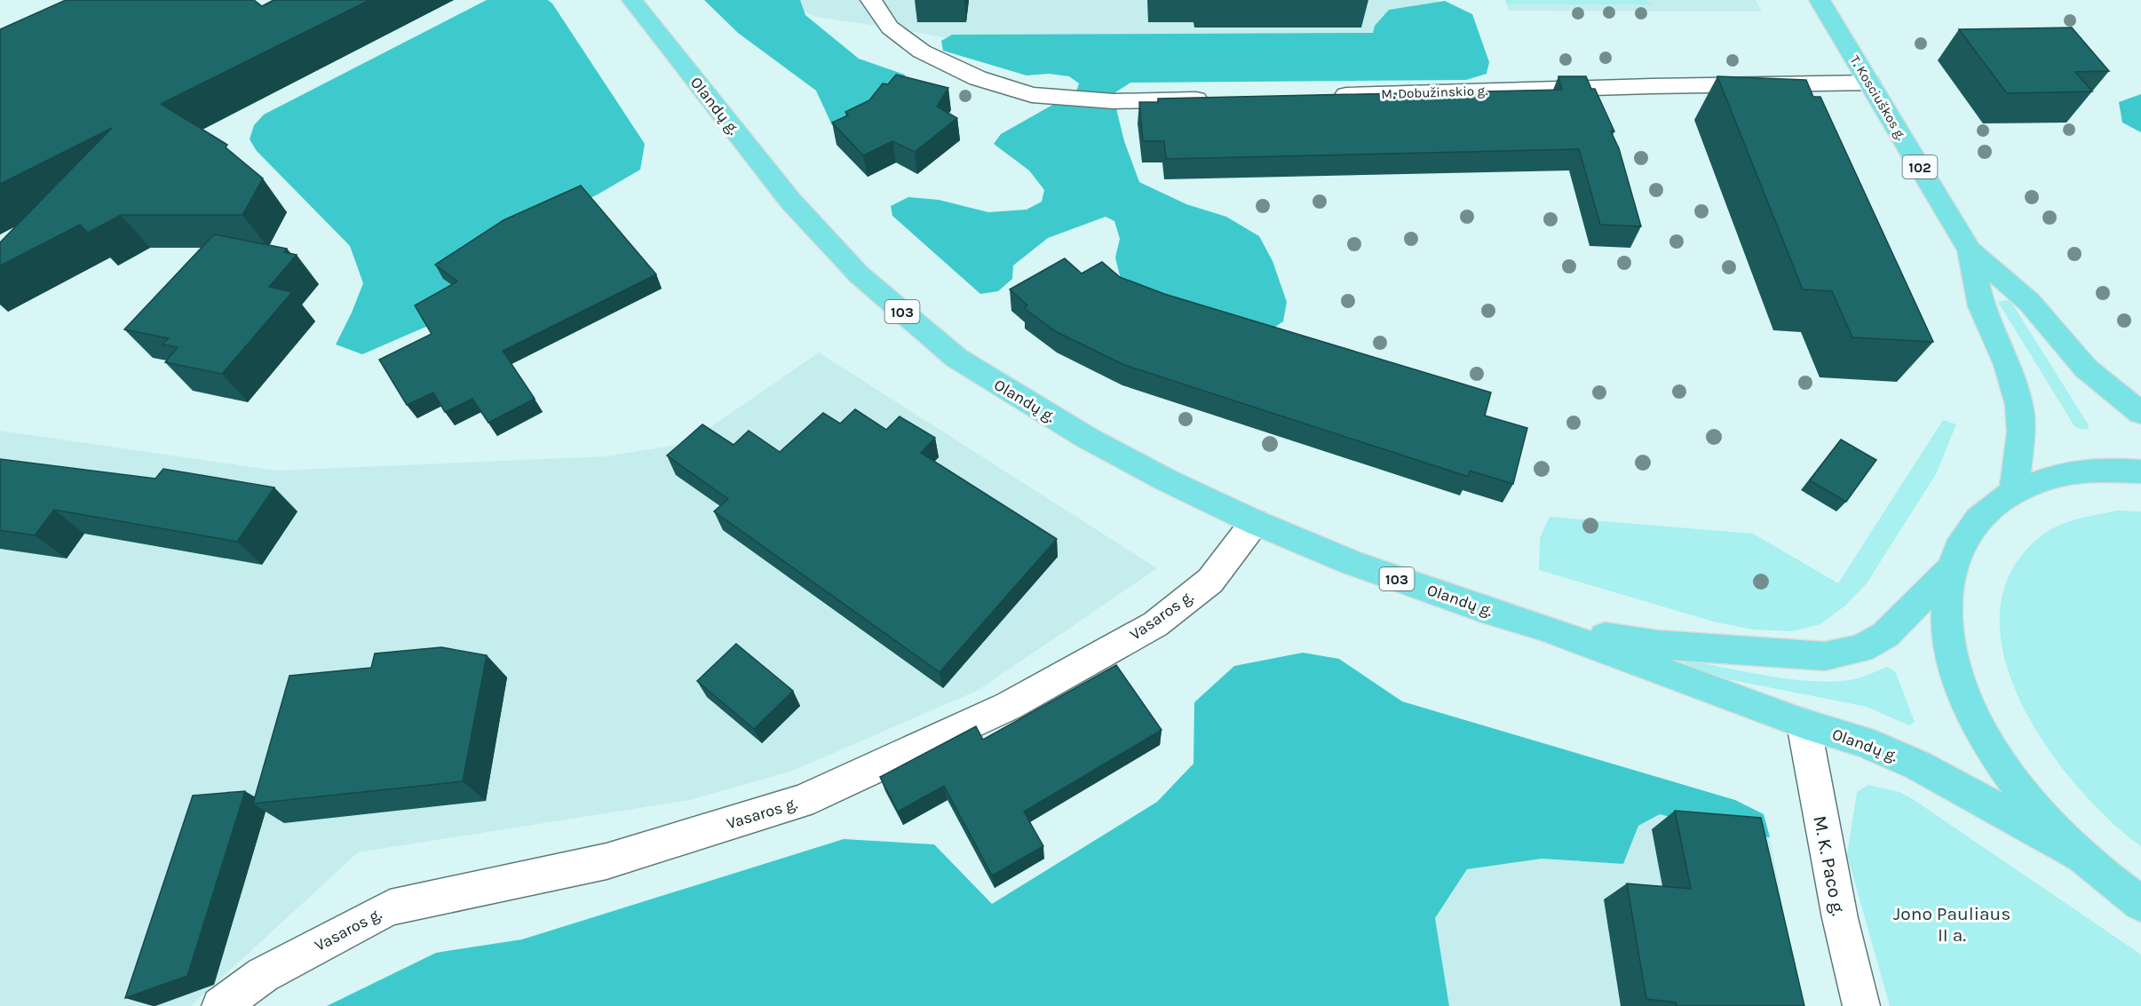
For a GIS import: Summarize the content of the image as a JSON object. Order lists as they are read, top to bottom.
{
  "streets": {
    "main road": [
      "T. Kosciuškos g.",
      "Olandų g.",
      "102",
      "103"
    ],
    "street": ["M. Dobužinskio g.", "Vasaros g.", "M. K. Paco g."]
  },
  "crossings": [
    ["M. Dobužinskio g.", "T. Kosciuškos g."],
    ["Olandų g.", "Vasaros g."],
    ["Olandų g.", "M. K. Paco g."]
  ],
  "parks": ["Jono Pauliaus II a."]
}
